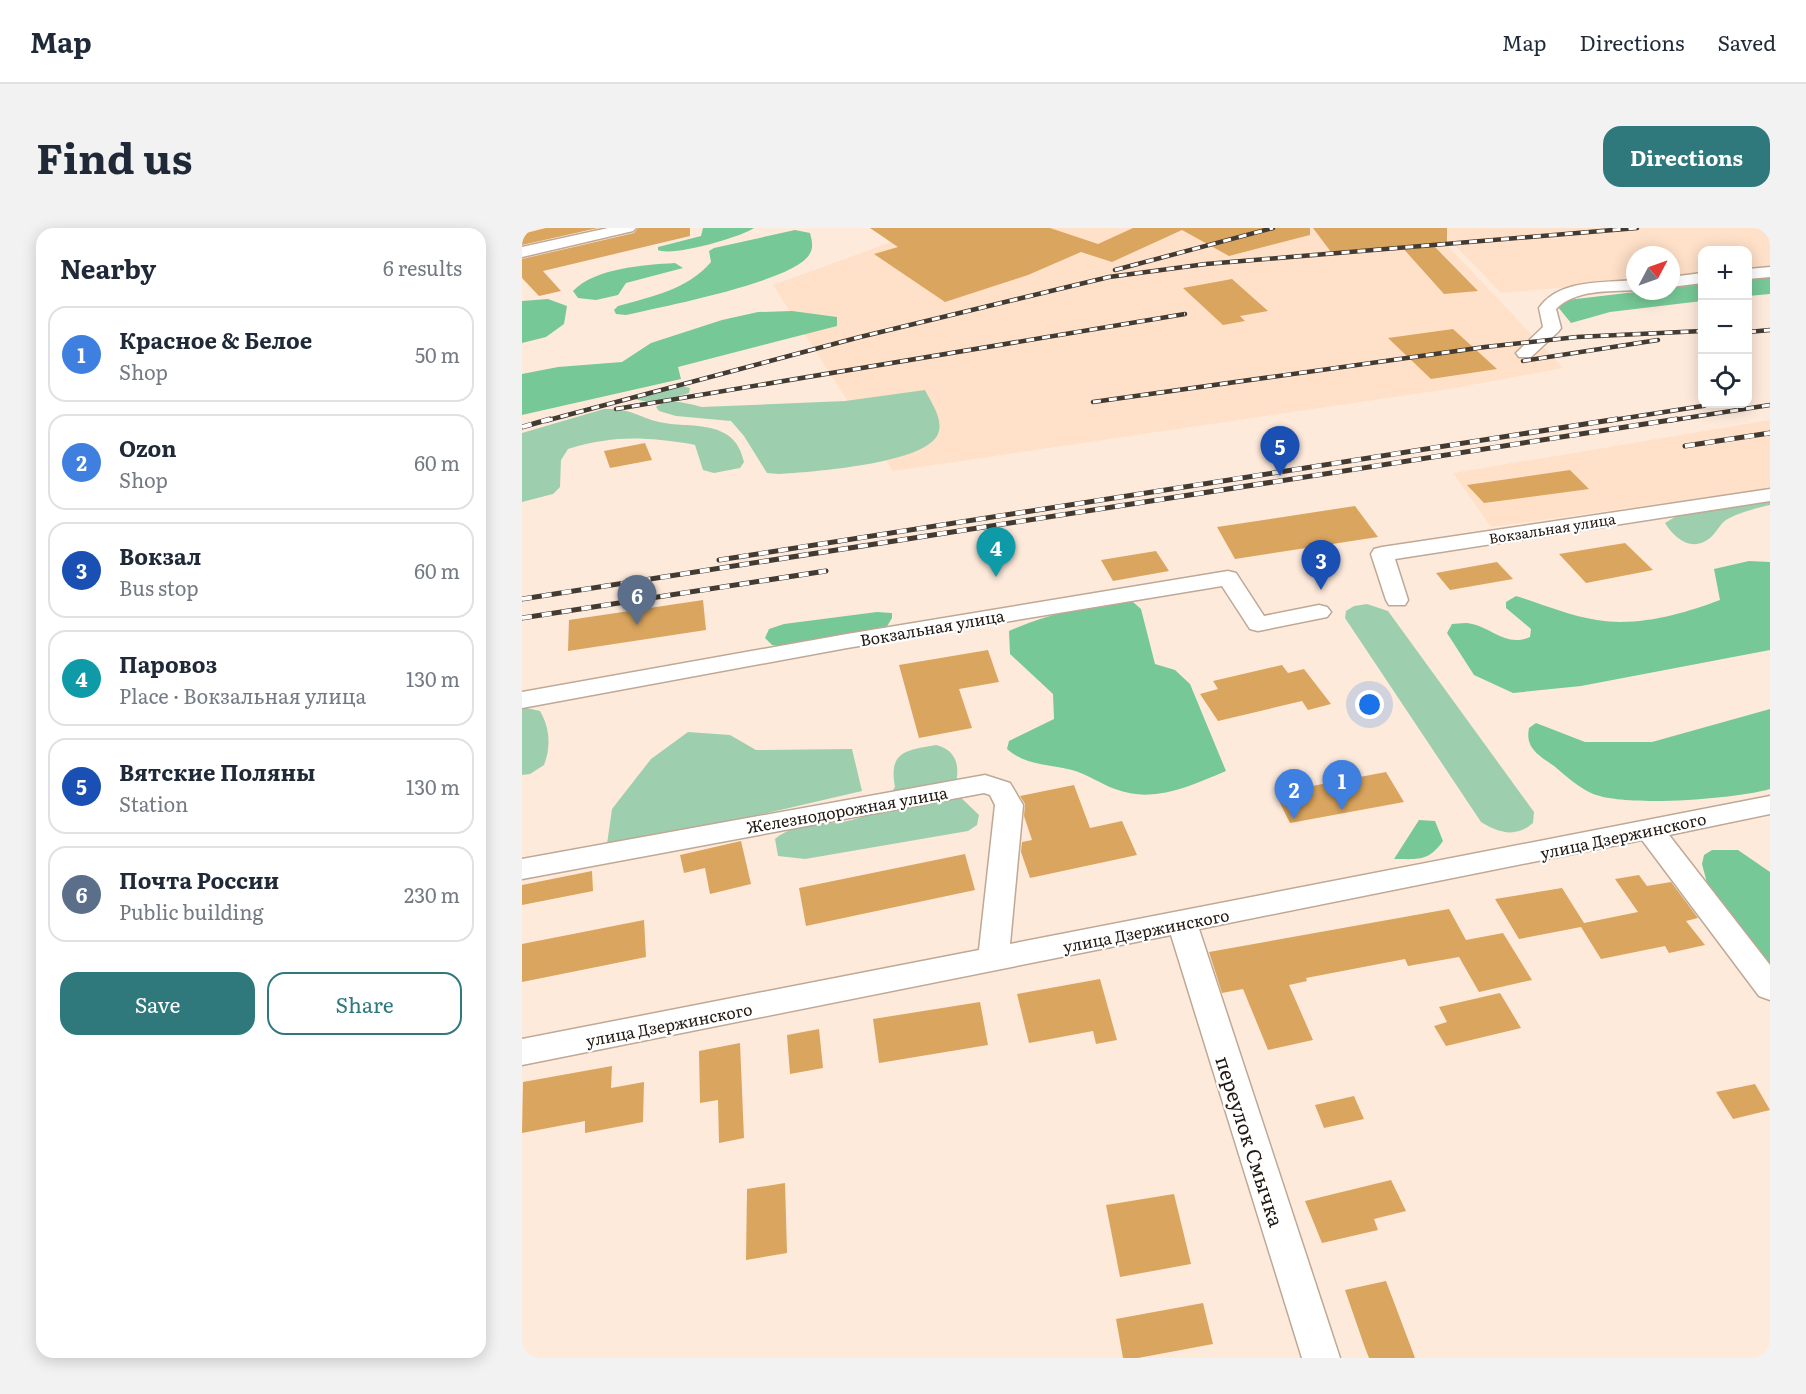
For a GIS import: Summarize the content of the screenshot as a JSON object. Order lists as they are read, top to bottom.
{
  "streets": {
    "street": [
      "Вокзальная улица",
      "Железнодорожная улица",
      "улица Дзержинского",
      "переулок Смычка"
    ]
  },
  "crossings": [
    ["Железнодорожная улица", "улица Дзержинского"],
    ["улица Дзержинского", "переулок Смычка"]
  ],
  "north": "top right",
  "page": {
    "header": "Map",
    "nav": ["Map", "Directions", "Saved"],
    "title": "Find us",
    "buttons": [
      "Directions",
      ["Save", "Share"]
    ],
    "heading": ["Nearby", "6 results"],
    "map_buttons": ["+", "−"],
    "list": [
      {
        "mark": "1",
        "name": "Красное & Белое",
        "note": "Shop",
        "value": "50 m"
      },
      {
        "mark": "2",
        "name": "Ozon",
        "note": "Shop",
        "value": "60 m"
      },
      {
        "mark": "3",
        "name": "Вокзал",
        "note": "Bus stop",
        "value": "60 m"
      },
      {
        "mark": "4",
        "name": "Паровоз",
        "note": "Place · Вокзальная улица",
        "value": "130 m"
      },
      {
        "mark": "5",
        "name": "Вятские Поляны",
        "note": "Station",
        "value": "130 m"
      },
      {
        "mark": "6",
        "name": "Почта России",
        "note": "Public building",
        "value": "230 m"
      }
    ],
    "pins": [
      "5",
      "4",
      "3",
      "6",
      "1",
      "2"
    ]
  }
}
